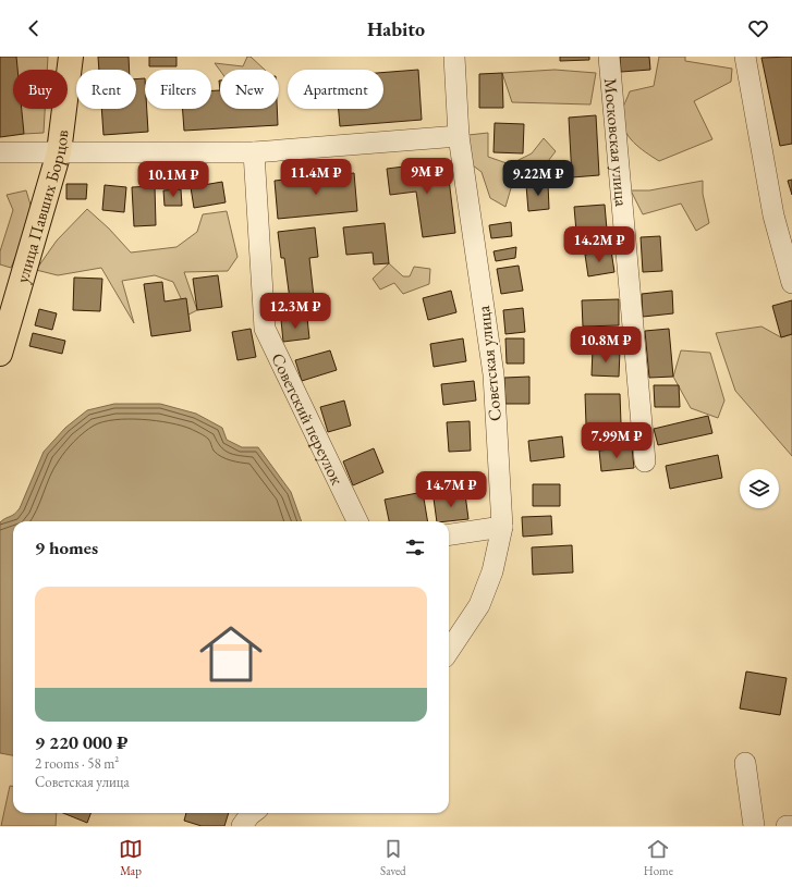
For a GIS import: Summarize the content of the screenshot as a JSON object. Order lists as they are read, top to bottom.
{
  "streets": {
    "main road": ["улица Павших Борцов"],
    "street": ["Московская улица", "Советская улица", "Советский переулок"]
  },
  "crossings": [
    ["улица Павших Борцов", "Советская улица"],
    ["улица Павших Борцов", "Советский переулок"]
  ],
  "page": {
    "header": "Habito",
    "chip": [
      "Buy",
      "Rent",
      "Filters",
      "New",
      "Apartment"
    ],
    "price": [
      "9M ₽",
      "11.4M ₽",
      "9.22M ₽",
      "10.1M ₽",
      "14.2M ₽",
      "12.3M ₽",
      "10.8M ₽",
      "7.99M ₽",
      "14.7M ₽"
    ],
    "heading": "9 homes",
    "list": [
      {
        "name": "9 220 000 ₽",
        "note": "2 rooms · 58 m² · Советская улица"
      }
    ],
    "tabs": ["Map", "Saved", "Home"]
  }
}
